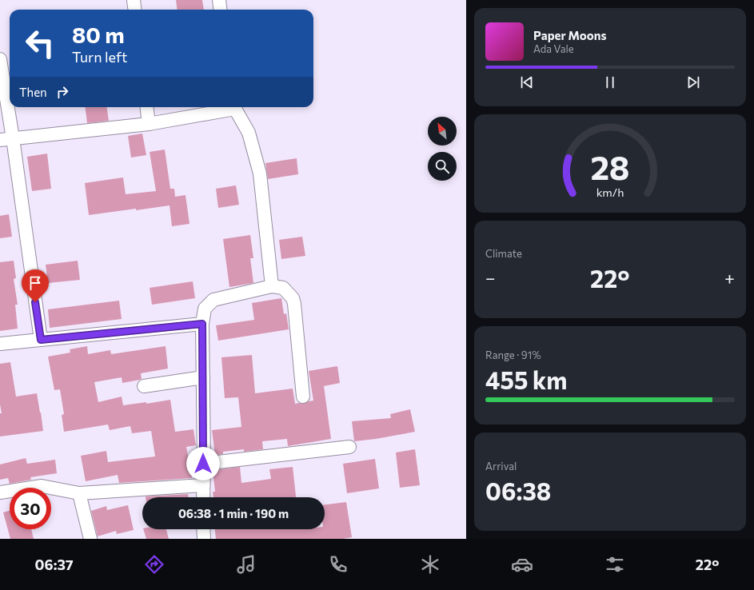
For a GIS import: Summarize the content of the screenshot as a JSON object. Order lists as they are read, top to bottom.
{
  "north": "top left",
  "page": {
    "turn": ["80 m", "Turn left"],
    "song": ["Paper Moons", "Ada Vale"],
    "then": "Then",
    "tile": [
      "Climate",
      ["Range · 91%", "455 km"],
      ["Arrival", "06:38"]
    ],
    "heat": ["−", "22°", "+"],
    "limit": "30",
    "trip": "06:38 · 1 min · 190 m",
    "tabs": ["06:37", "22°"],
    "gauge": ["28", "km/h"]
  }
}
